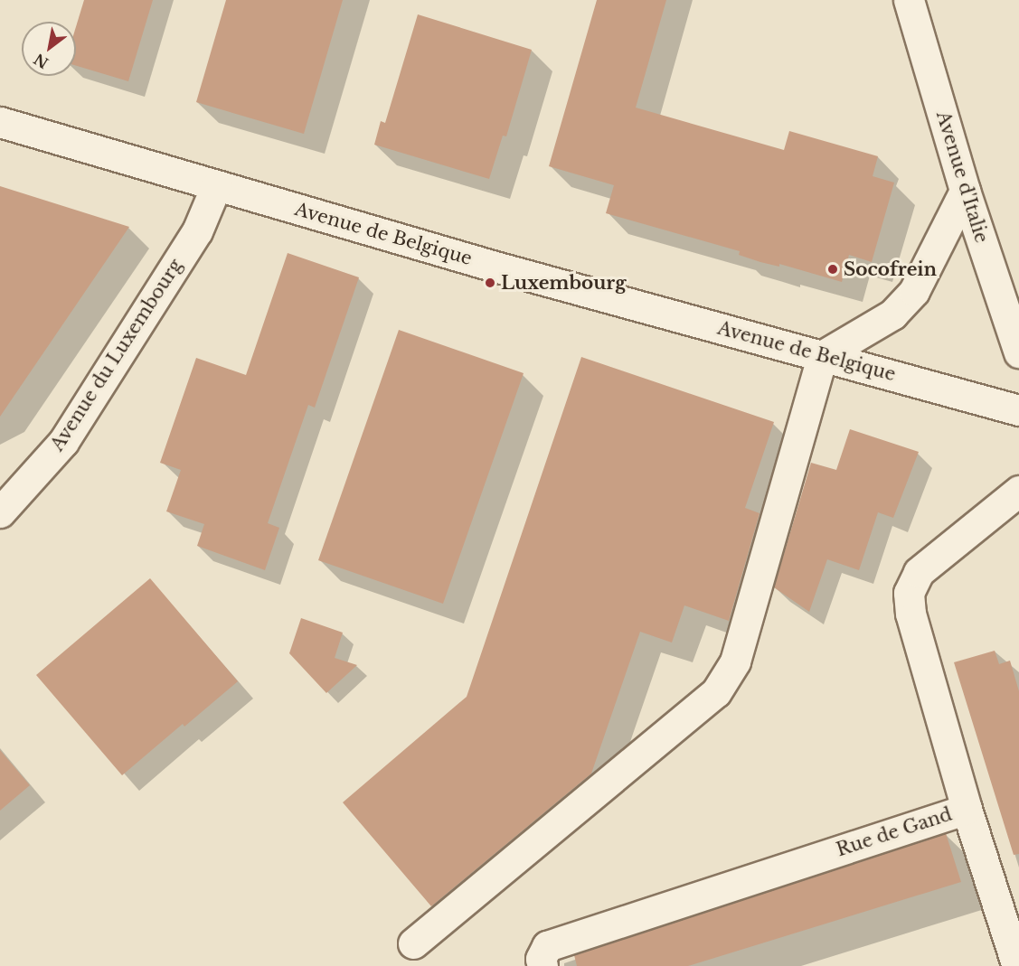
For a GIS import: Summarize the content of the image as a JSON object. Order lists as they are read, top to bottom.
{
  "streets": {
    "street": [
      "Avenue d'Italie",
      "Avenue de Belgique",
      "Avenue du Luxembourg",
      "Rue de Gand"
    ]
  },
  "crossings": [
    ["Avenue de Belgique", "Avenue du Luxembourg"]
  ],
  "places": ["Socofrein", "Luxembourg"],
  "north": "bottom left"
}
